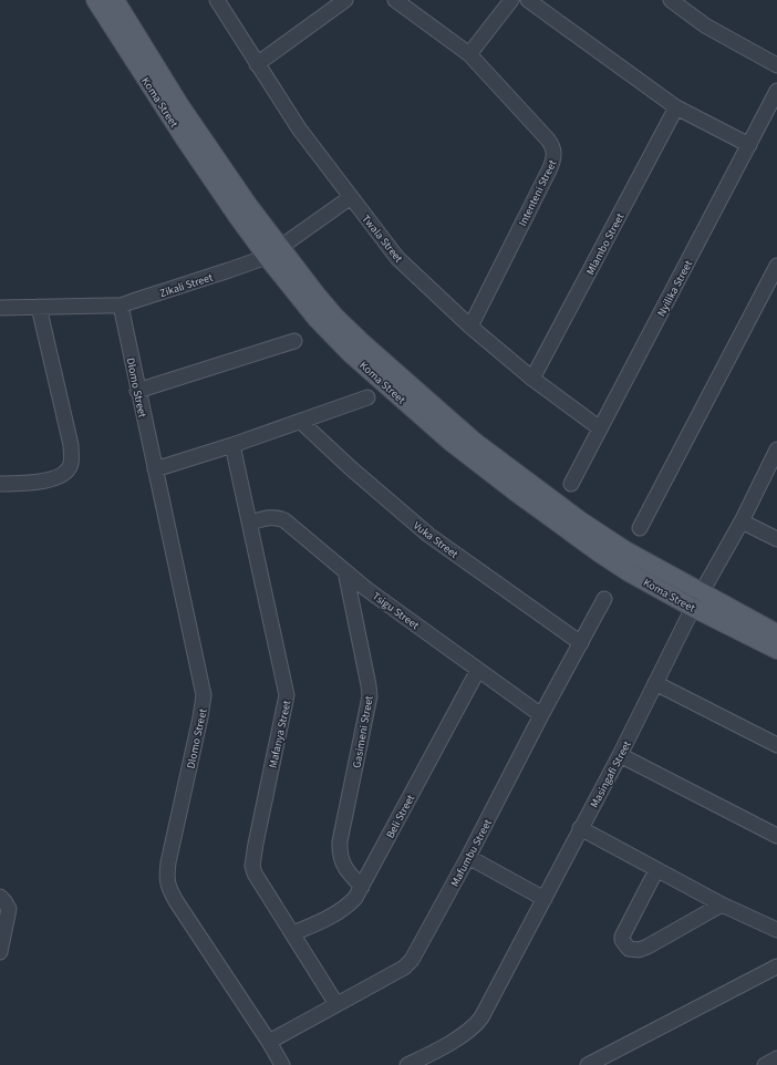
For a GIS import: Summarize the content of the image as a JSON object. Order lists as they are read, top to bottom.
{
  "streets": {
    "main road": ["Koma Street"],
    "street": [
      "Intenteni Street",
      "Twala Street",
      "Mlambo Street",
      "Zikali Street",
      "Nyilika Street",
      "Dlomo Street",
      "Vuka Street",
      "Tsigu Street",
      "Gasimeni Street",
      "Mafanya Street",
      "Masingafi Street",
      "Beli Street",
      "Mafumbu Street"
    ]
  },
  "crossings": [
    ["Koma Street", "Zikali Street"],
    ["Koma Street", "Masingafi Street"],
    ["Intenteni Street", "Twala Street"],
    ["Twala Street", "Mlambo Street"],
    ["Twala Street", "Zikali Street"],
    ["Twala Street", "Nyilika Street"],
    ["Zikali Street", "Dlomo Street"],
    ["Dlomo Street", "Mafumbu Street"],
    ["Vuka Street", "Mafumbu Street"],
    ["Tsigu Street", "Gasimeni Street"],
    ["Tsigu Street", "Mafanya Street"],
    ["Tsigu Street", "Beli Street"],
    ["Tsigu Street", "Mafumbu Street"],
    ["Gasimeni Street", "Beli Street"],
    ["Mafanya Street", "Beli Street"],
    ["Mafanya Street", "Mafumbu Street"]
  ]
}
